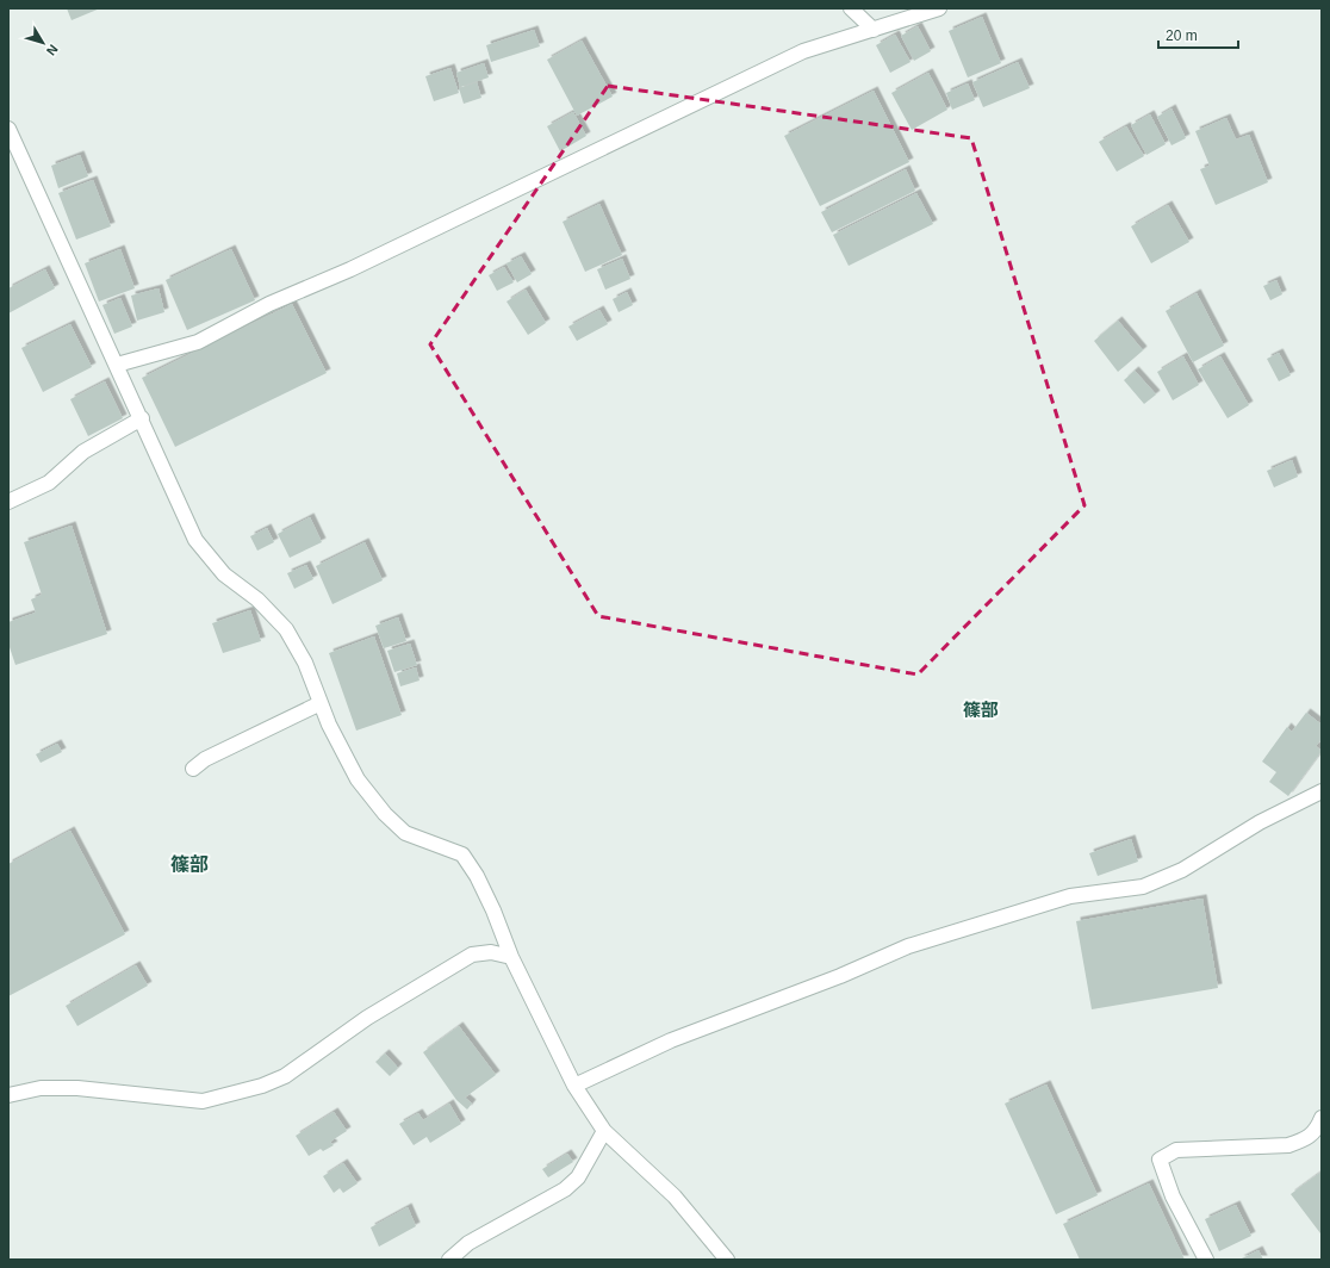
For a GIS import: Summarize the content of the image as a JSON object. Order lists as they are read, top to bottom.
{
  "districts": ["篠部", "篠部"],
  "scale_bar": "20 m",
  "north": "bottom right"
}
